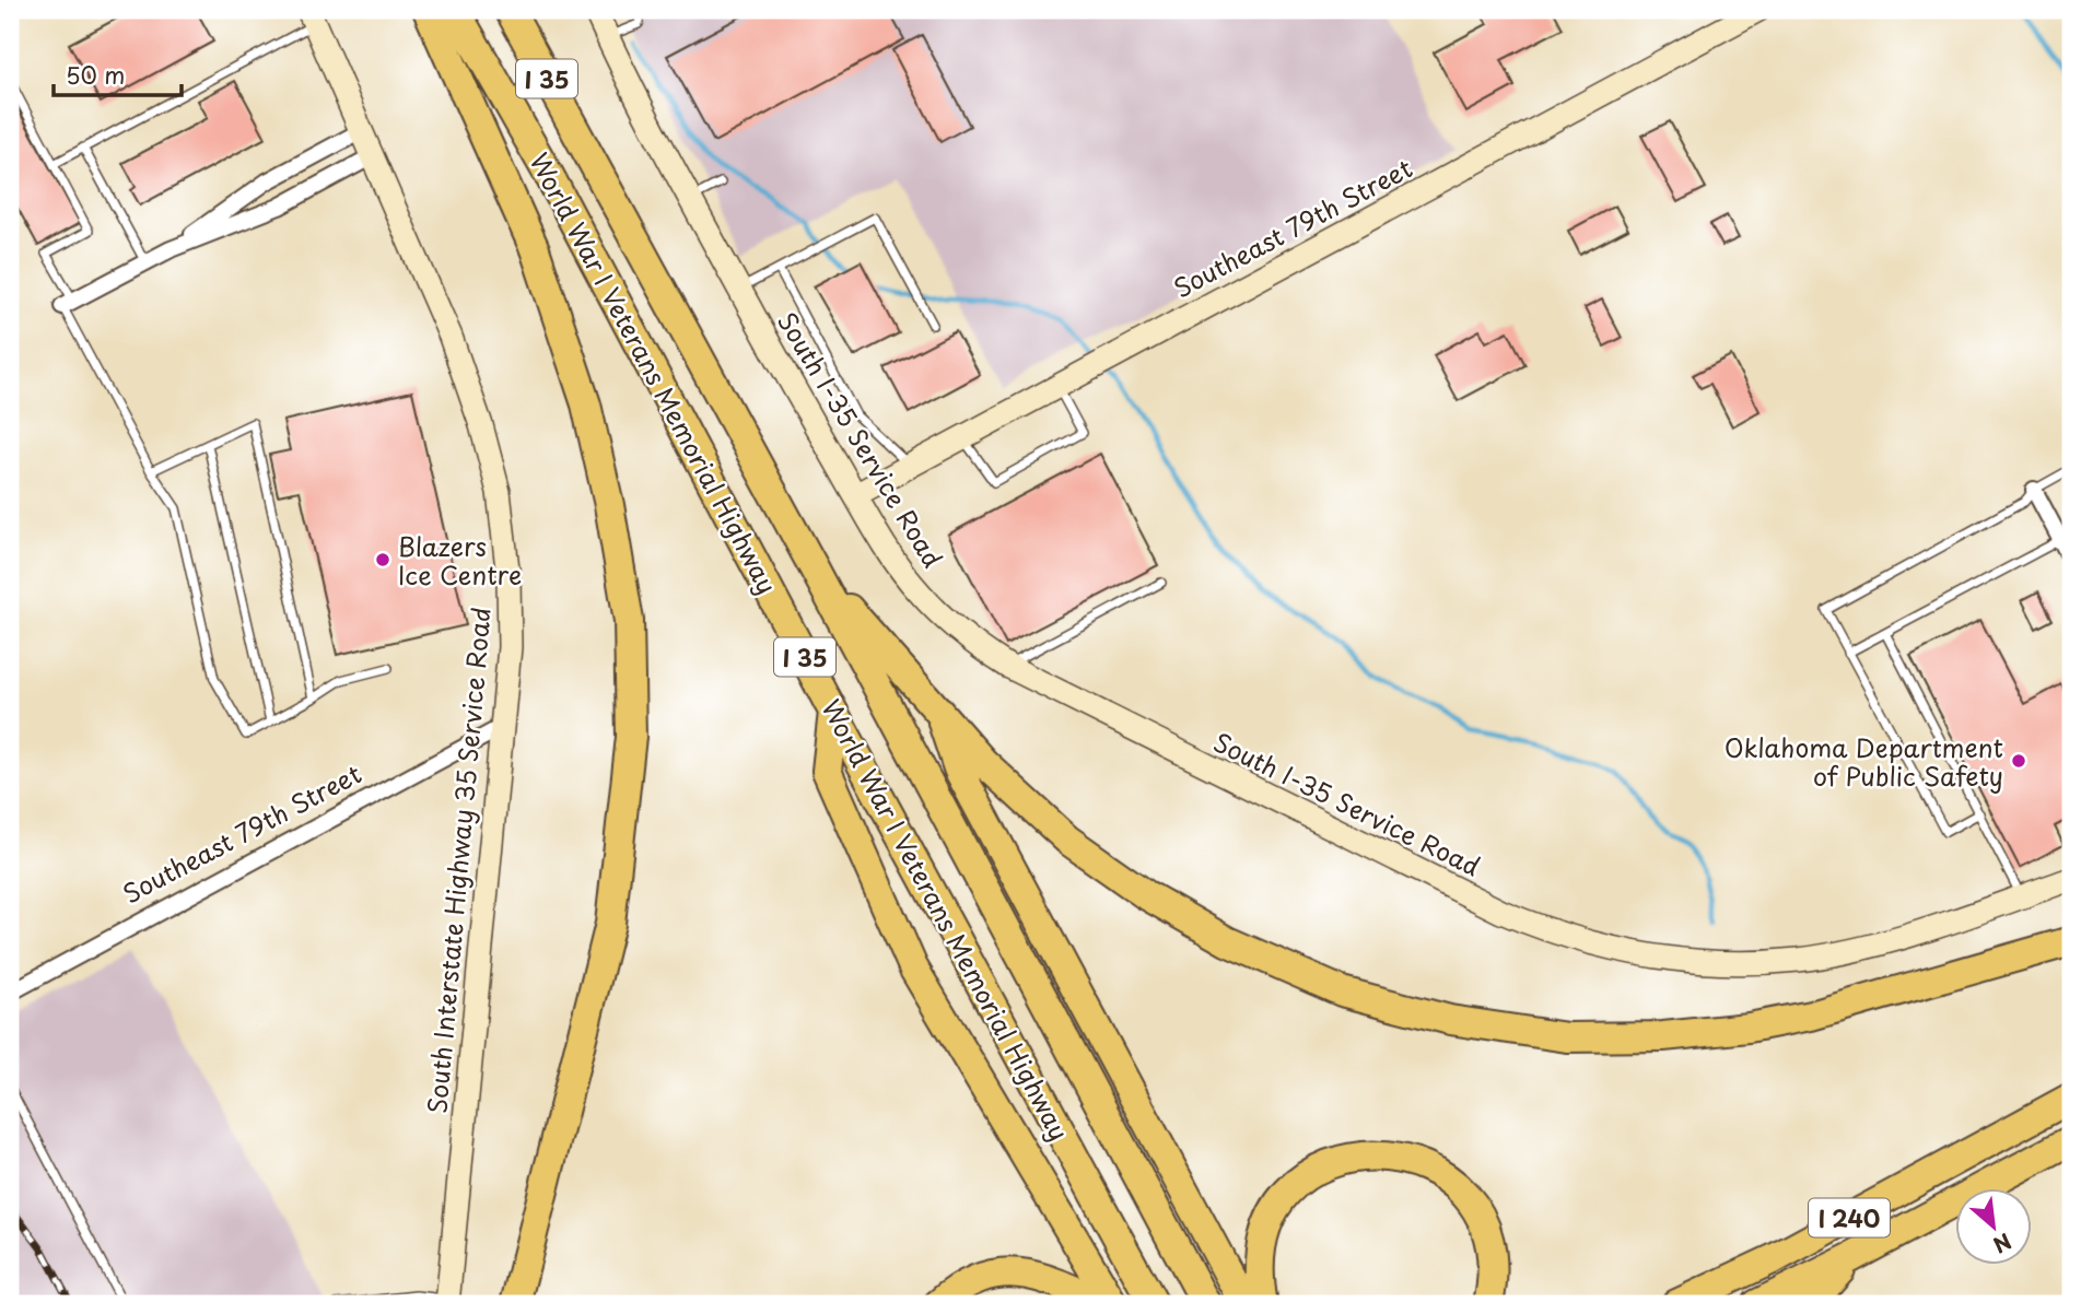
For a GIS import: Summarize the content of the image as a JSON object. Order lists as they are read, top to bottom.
{
  "streets": {
    "highway": ["I 35", "World War I Veterans Memorial Highway", "I 240"],
    "street": ["Southeast 79th Street", "South I-35 Service Road", "South Interstate Highway 35 Service Road"]
  },
  "crossings": [
    ["Southeast 79th Street", "South I-35 Service Road"],
    ["Southeast 79th Street", "South Interstate Highway 35 Service Road"]
  ],
  "places": ["Blazers Ice Centre", "Oklahoma Department of Public Safety"],
  "scale_bar": "50 m",
  "north": "bottom right"
}
